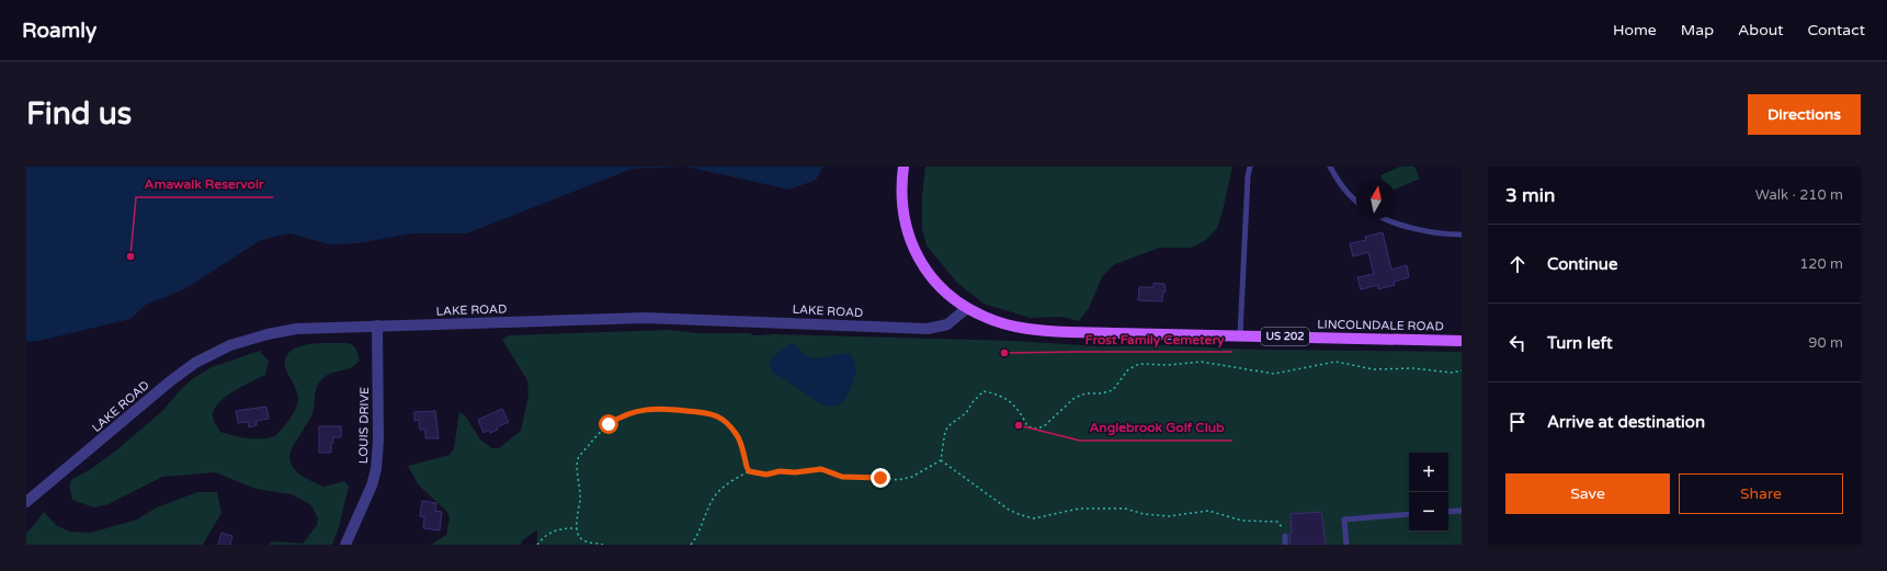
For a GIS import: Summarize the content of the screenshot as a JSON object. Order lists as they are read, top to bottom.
{
  "streets": {
    "main road": ["LINCOLNDALE ROAD", "US 202"],
    "street": ["LAKE ROAD", "LOUIS DRIVE"]
  },
  "crossings": [
    ["LAKE ROAD", "LINCOLNDALE ROAD"],
    ["LAKE ROAD", "LOUIS DRIVE"]
  ],
  "places": ["Amawalk Reservoir", "Frost Family Cemetery", "Anglebrook Golf Club"],
  "north": "top",
  "page": {
    "header": "Roamly",
    "nav": [
      "Home",
      "Map",
      "About",
      "Contact"
    ],
    "buttons": [
      "Directions",
      ["Save", "Share"]
    ],
    "title": "Find us",
    "heading": ["3 min", "Walk · 210 m"],
    "list": [
      ["Continue", "120 m"],
      ["Turn left", "90 m"],
      "Arrive at destination"
    ],
    "map_buttons": ["+", "−"]
  }
}
